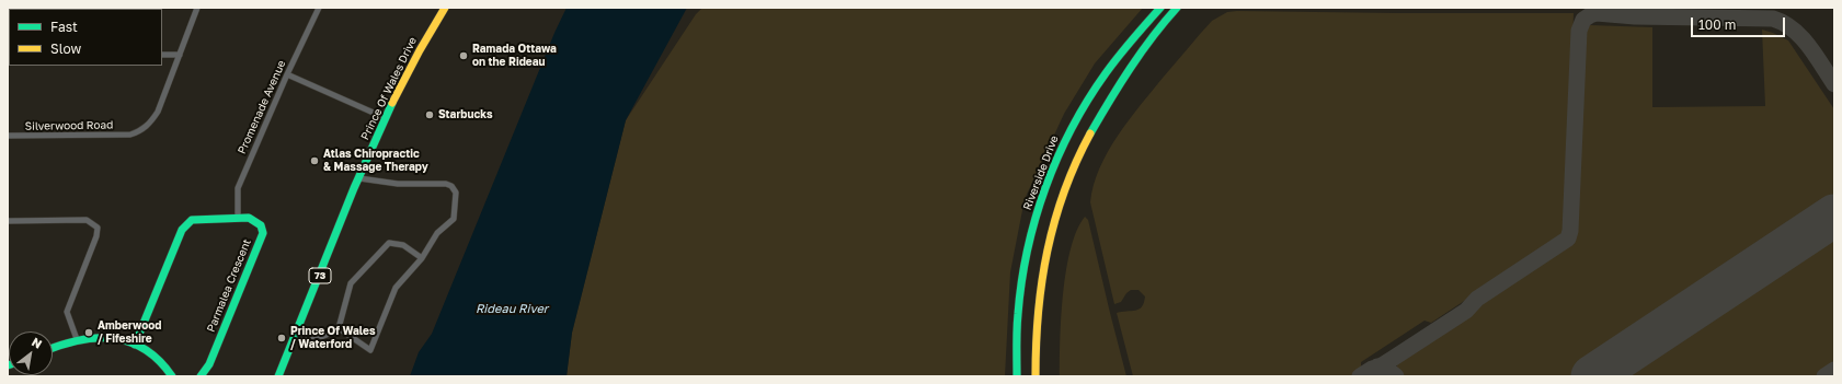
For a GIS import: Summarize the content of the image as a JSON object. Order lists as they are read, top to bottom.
{
  "streets": {
    "main road": [
      "Prince Of Wales Drive",
      "Riverside Drive",
      "73",
      "Parmalea Crescent"
    ],
    "street": ["Promenade Avenue", "Silverwood Road"]
  },
  "crossings": [
    ["Promenade Avenue", "Parmalea Crescent"]
  ],
  "water": ["Rideau River"],
  "places": [
    "Ramada Ottawa on the Rideau",
    "Starbucks",
    "Atlas Chiropractic & Massage Therapy",
    "Amberwood / Fifeshire",
    "Prince Of Wales / Waterford"
  ],
  "legend": ["Fast", "Slow"],
  "scale_bar": "100 m",
  "north": "top right"
}
